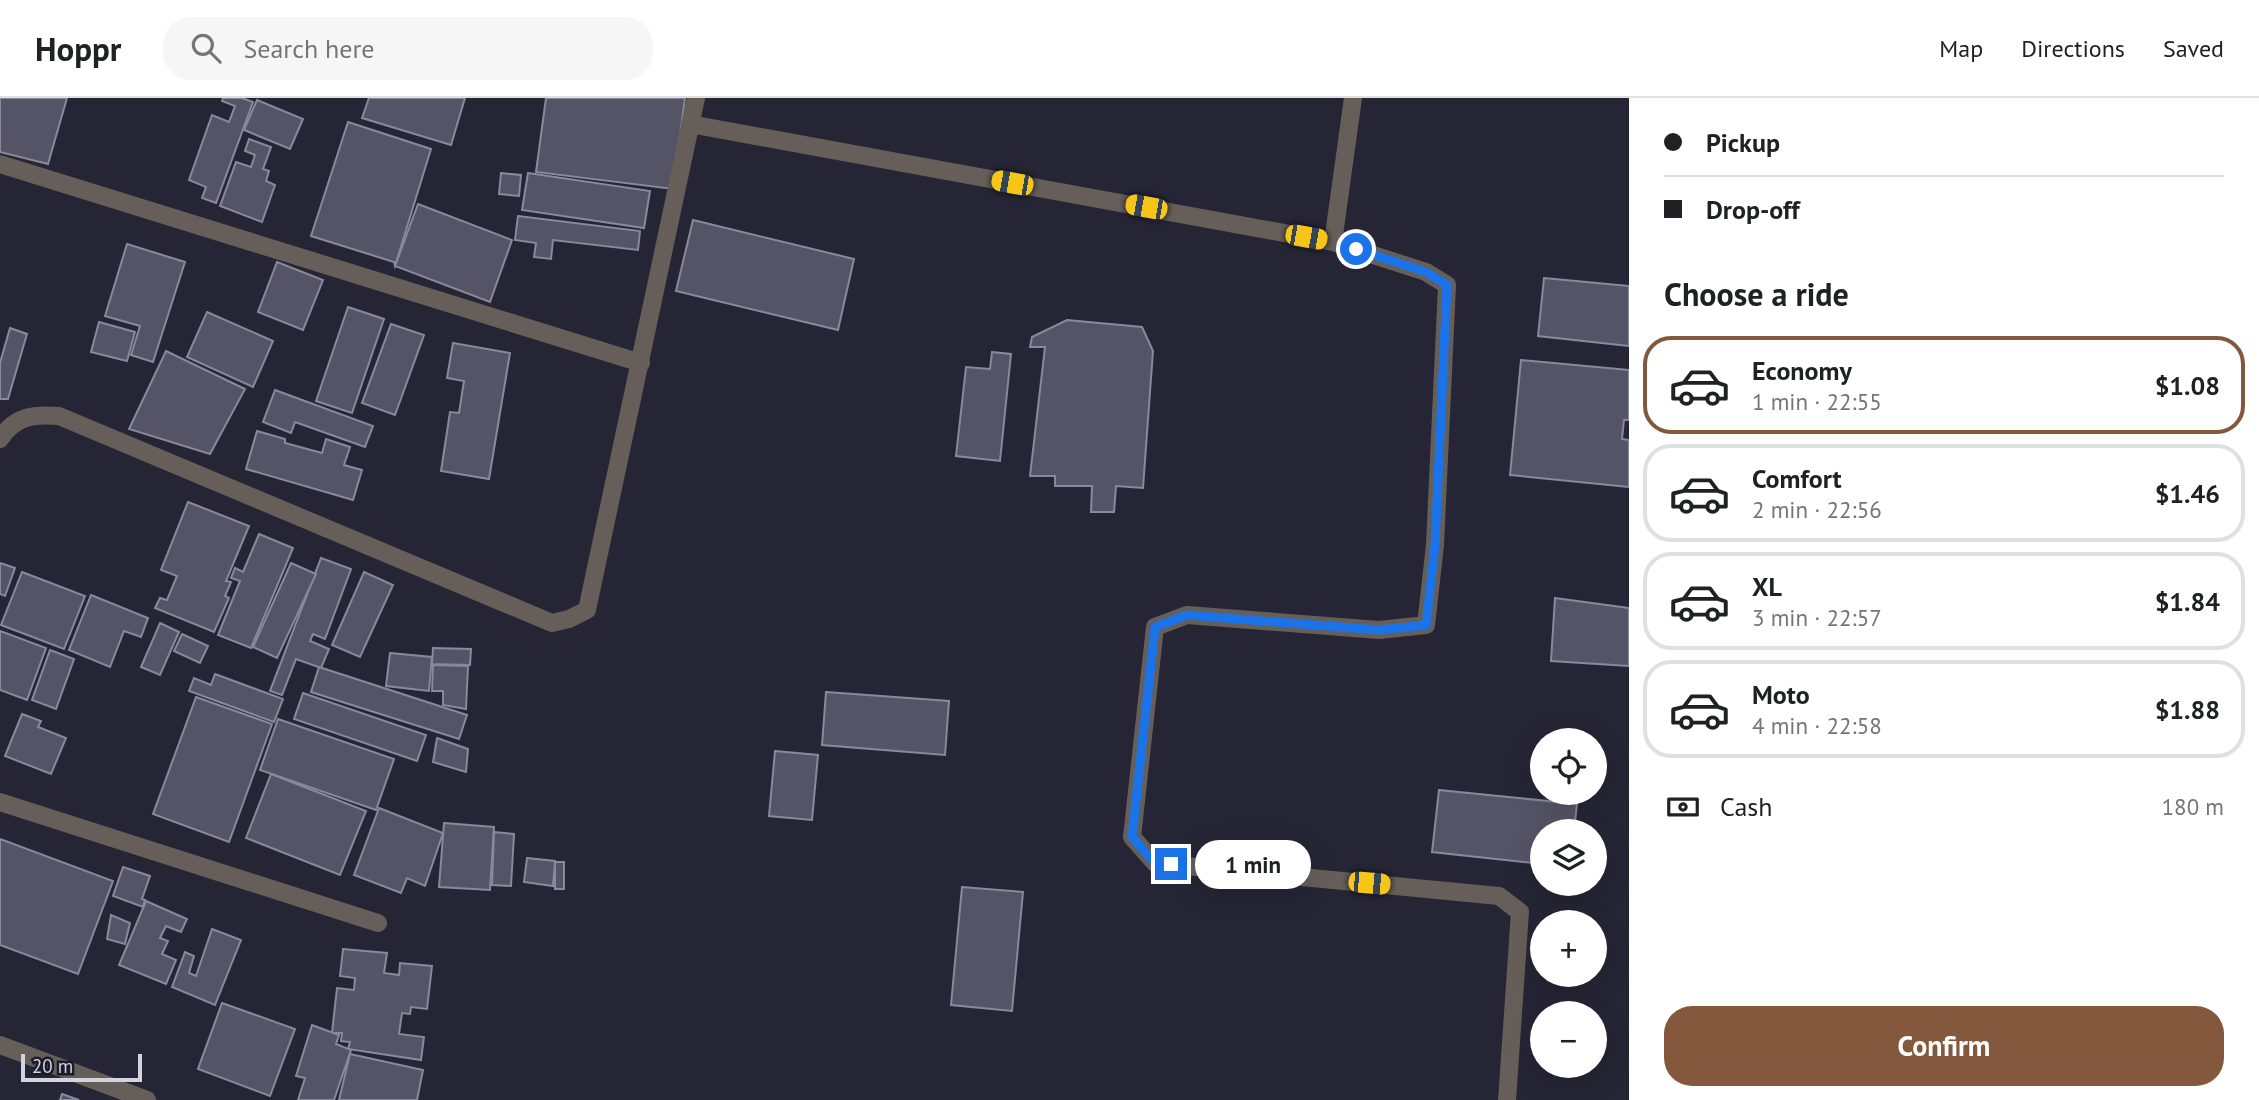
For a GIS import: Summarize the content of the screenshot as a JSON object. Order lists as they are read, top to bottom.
{
  "scale_bar": "20 m",
  "page": {
    "header": "Hoppr",
    "search": "Search here",
    "nav": ["Map", "Directions", "Saved"],
    "banner": ["Pickup", "Drop-off"],
    "heading": "Choose a ride",
    "list": [
      {
        "name": "Economy",
        "note": "1 min · 22:55",
        "value": "$1.08"
      },
      {
        "name": "Comfort",
        "note": "2 min · 22:56",
        "value": "$1.46"
      },
      {
        "name": "XL",
        "note": "3 min · 22:57",
        "value": "$1.84"
      },
      {
        "name": "Moto",
        "note": "4 min · 22:58",
        "value": "$1.88"
      }
    ],
    "map_buttons": ["+", "−"],
    "pay": ["Cash", "180 m"],
    "bubble": "1 min",
    "buttons": "Confirm",
    "scale": "20 m"
  }
}
